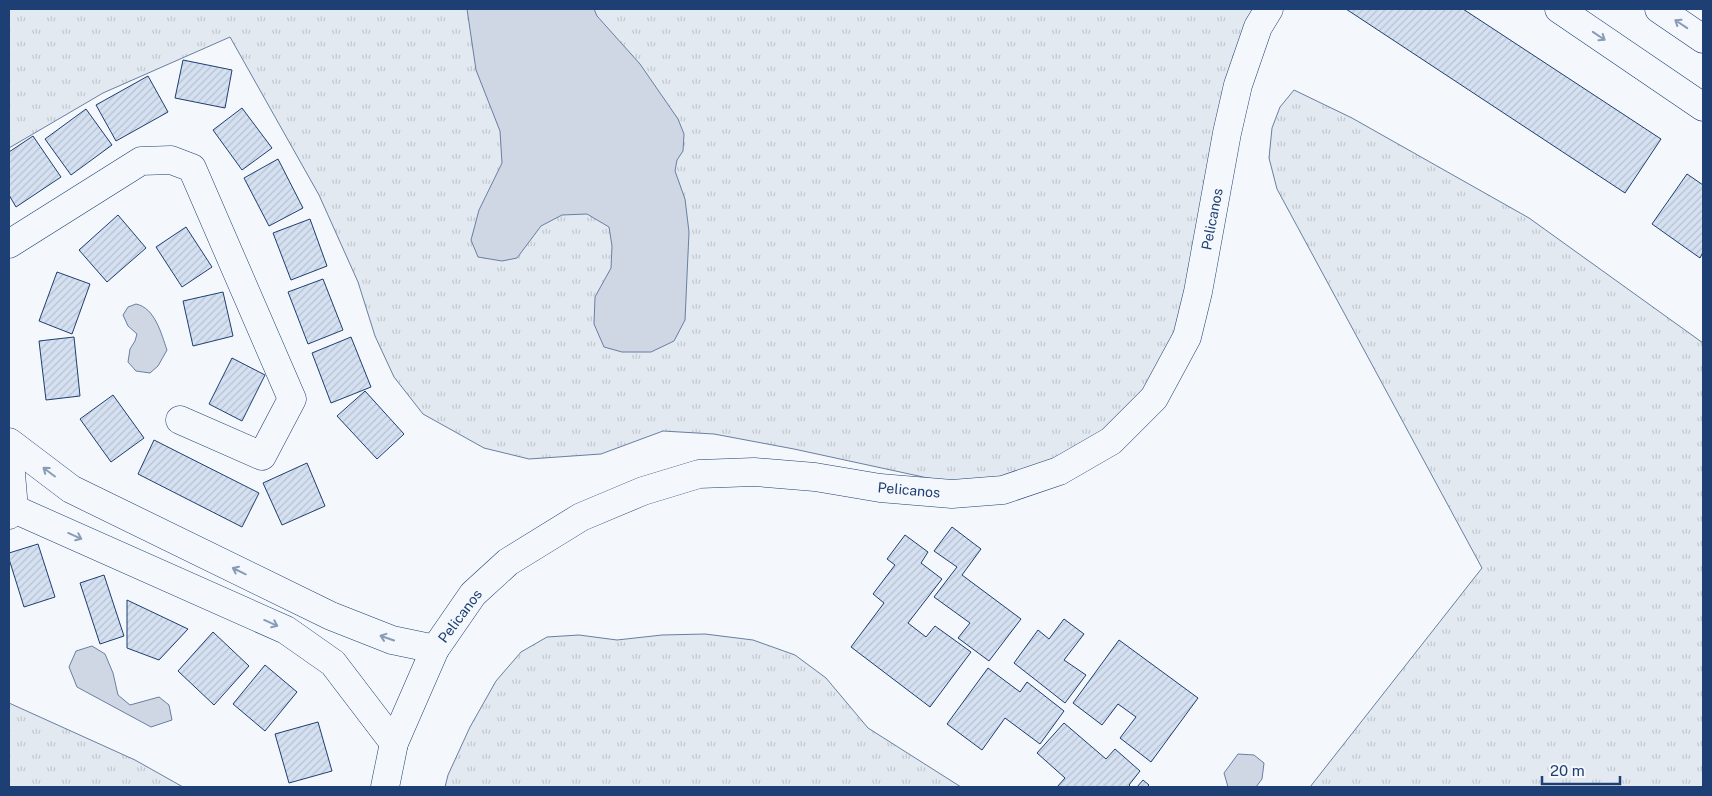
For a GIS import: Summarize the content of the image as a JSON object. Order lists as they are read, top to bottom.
{
  "streets": {
    "street": ["Pelicanos"]
  },
  "scale_bar": "20 m"
}
